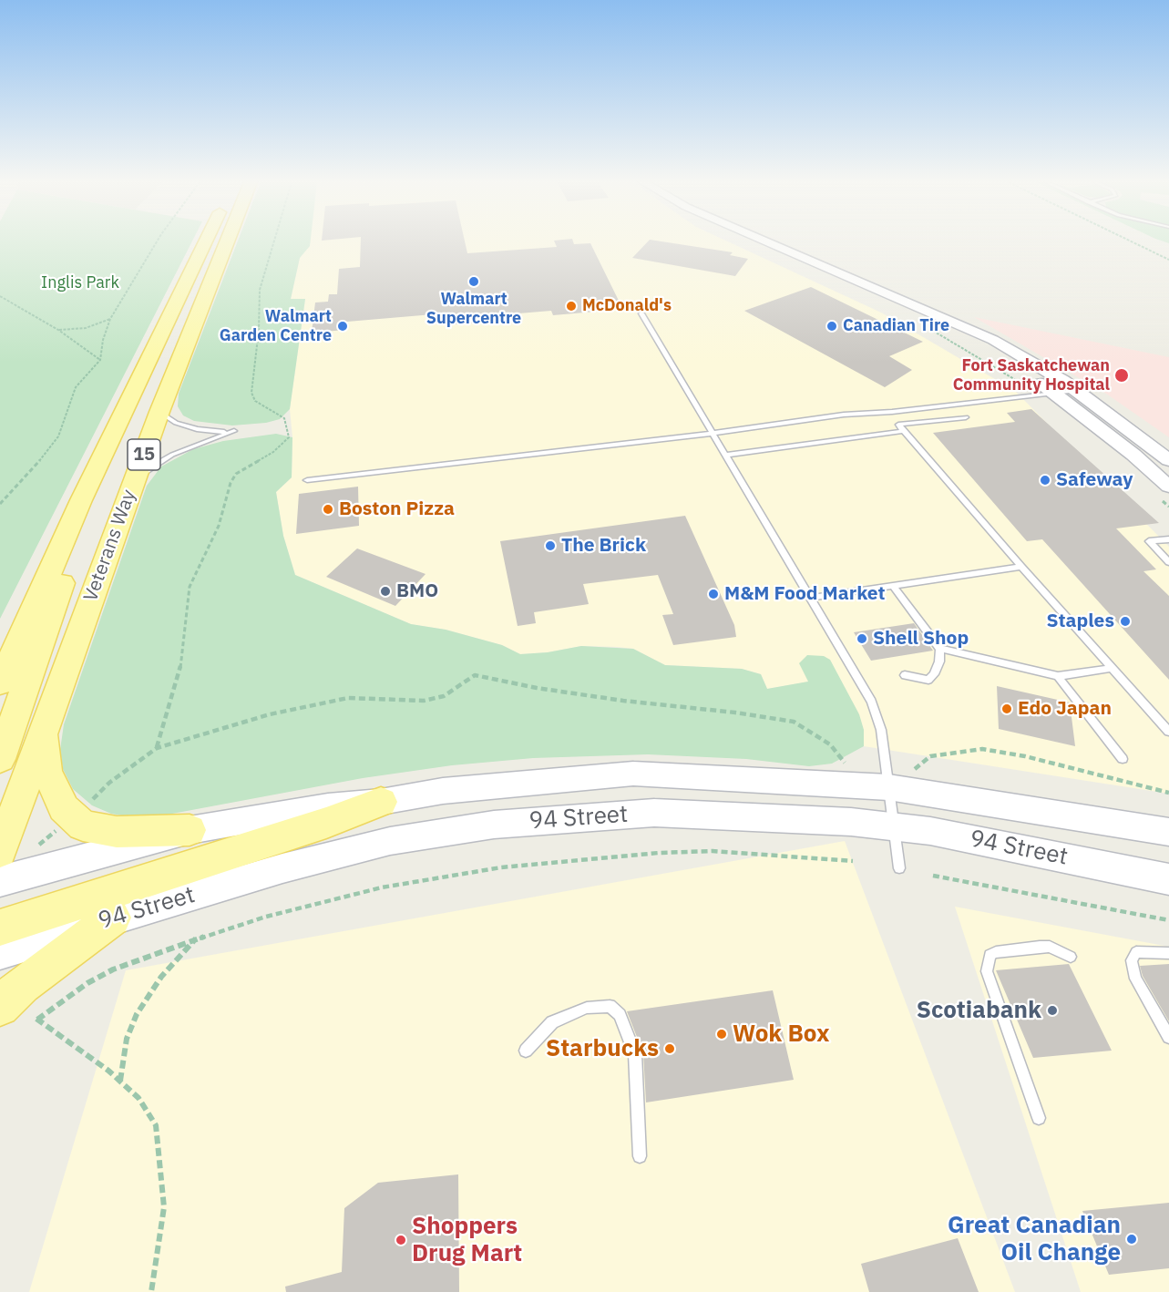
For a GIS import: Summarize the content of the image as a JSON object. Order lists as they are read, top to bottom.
{
  "streets": {
    "main road": ["15", "Veterans Way", "94 Street"]
  },
  "parks": ["Inglis Park"],
  "places": [
    "Walmart Supercentre",
    "McDonald's",
    "Walmart Garden Centre",
    "Canadian Tire",
    "Fort Saskatchewan Community Hospital",
    "Safeway",
    "Boston Pizza",
    "The Brick",
    "BMO",
    "M&M Food Market",
    "Staples",
    "Shell Shop",
    "Edo Japan",
    "Scotiabank",
    "Wok Box",
    "Starbucks",
    "Great Canadian Oil Change",
    "Shoppers Drug Mart"
  ]
}
